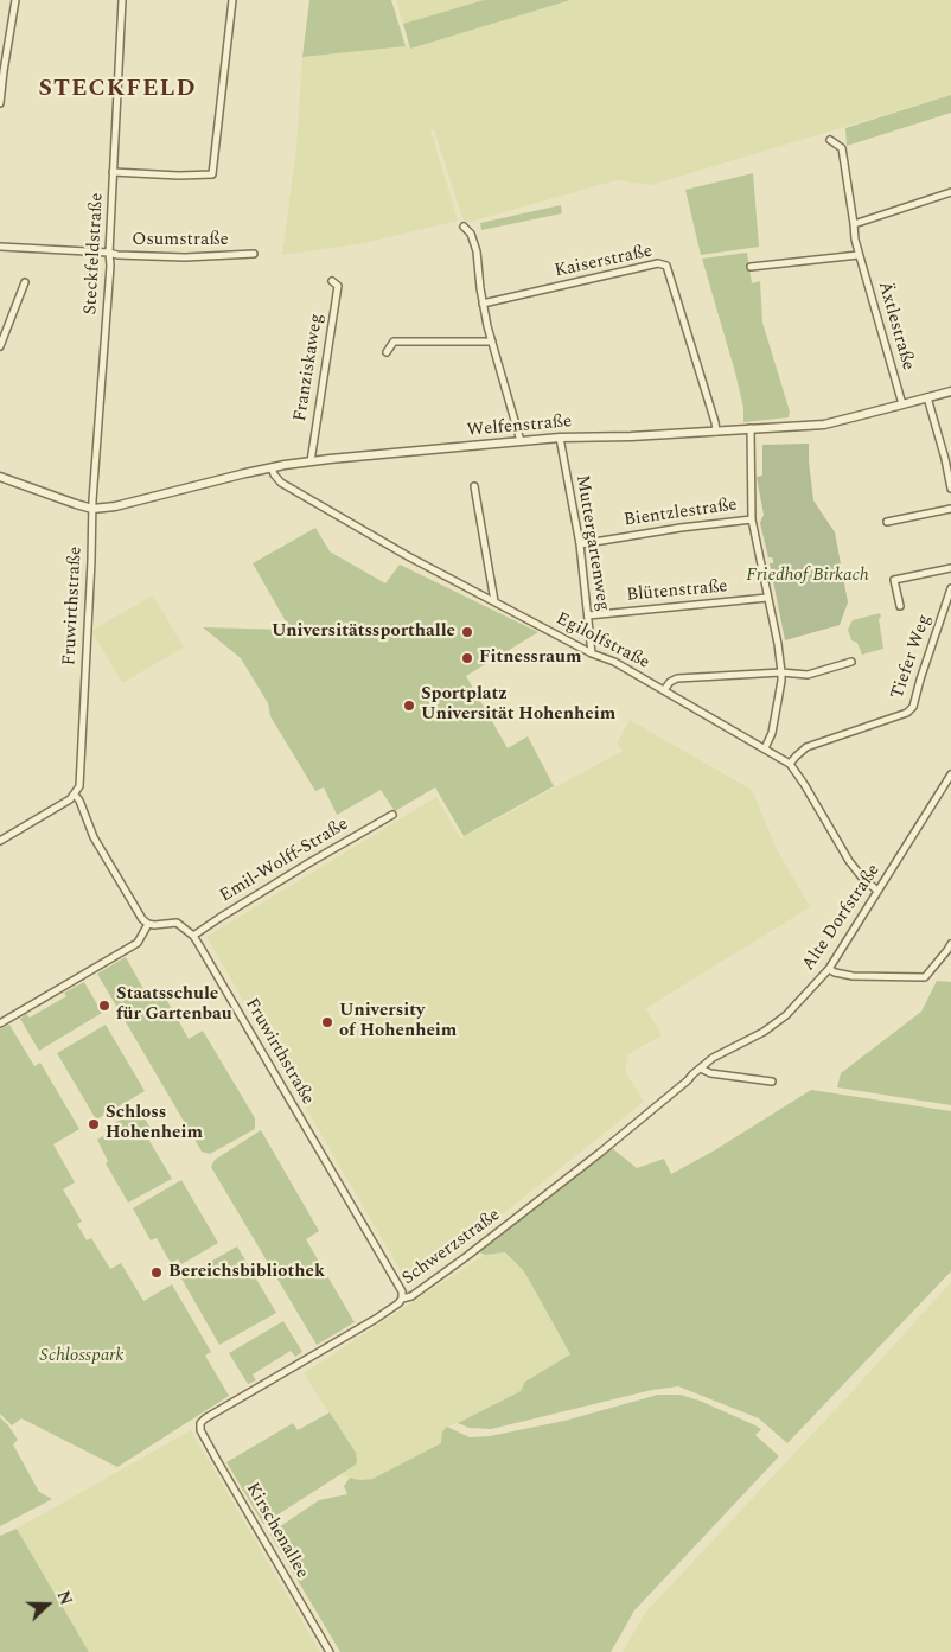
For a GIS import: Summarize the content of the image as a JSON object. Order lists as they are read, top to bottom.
{
  "streets": {
    "street": [
      "Osumstraße",
      "Steckfeldstraße",
      "Kaiserstraße",
      "Äxtlestraße",
      "Franziskaweg",
      "Welfenstraße",
      "Bientzlestraße",
      "Muttergartenweg",
      "Blütenstraße",
      "Fruwirthstraße",
      "Egilolfstraße",
      "Tiefer Weg",
      "Emil-Wolff-Straße",
      "Alte Dorfstraße",
      "Schwerzstraße",
      "Kirschenallee"
    ]
  },
  "crossings": [
    ["Osumstraße", "Steckfeldstraße"],
    ["Steckfeldstraße", "Welfenstraße"],
    ["Steckfeldstraße", "Fruwirthstraße"],
    ["Kaiserstraße", "Welfenstraße"],
    ["Äxtlestraße", "Welfenstraße"],
    ["Franziskaweg", "Welfenstraße"],
    ["Welfenstraße", "Muttergartenweg"],
    ["Welfenstraße", "Fruwirthstraße"],
    ["Welfenstraße", "Egilolfstraße"],
    ["Bientzlestraße", "Muttergartenweg"],
    ["Muttergartenweg", "Blütenstraße"],
    ["Muttergartenweg", "Egilolfstraße"],
    ["Fruwirthstraße", "Emil-Wolff-Straße"],
    ["Fruwirthstraße", "Schwerzstraße"],
    ["Egilolfstraße", "Tiefer Weg"],
    ["Egilolfstraße", "Alte Dorfstraße"],
    ["Alte Dorfstraße", "Schwerzstraße"],
    ["Schwerzstraße", "Kirschenallee"]
  ],
  "districts": ["STECKFELD"],
  "parks": ["Friedhof Birkach", "Schlosspark"],
  "places": [
    "Universitätssporthalle",
    "Fitnessraum",
    "Sportplatz Universität Hohenheim",
    "Staatsschule für Gartenbau",
    "University of Hohenheim",
    "Schloss Hohenheim",
    "Bereichsbibliothek"
  ],
  "north": "right"
}
